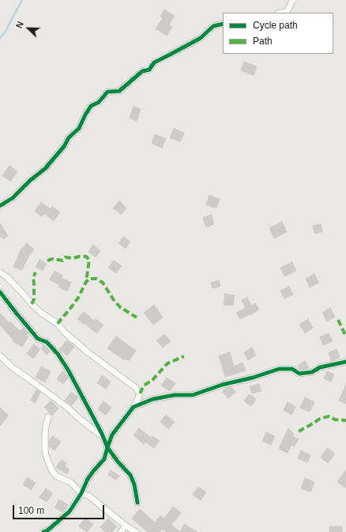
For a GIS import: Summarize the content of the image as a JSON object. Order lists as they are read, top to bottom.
{
  "legend": ["Cycle path", "Path"],
  "scale_bar": "100 m",
  "north": "top left"
}
